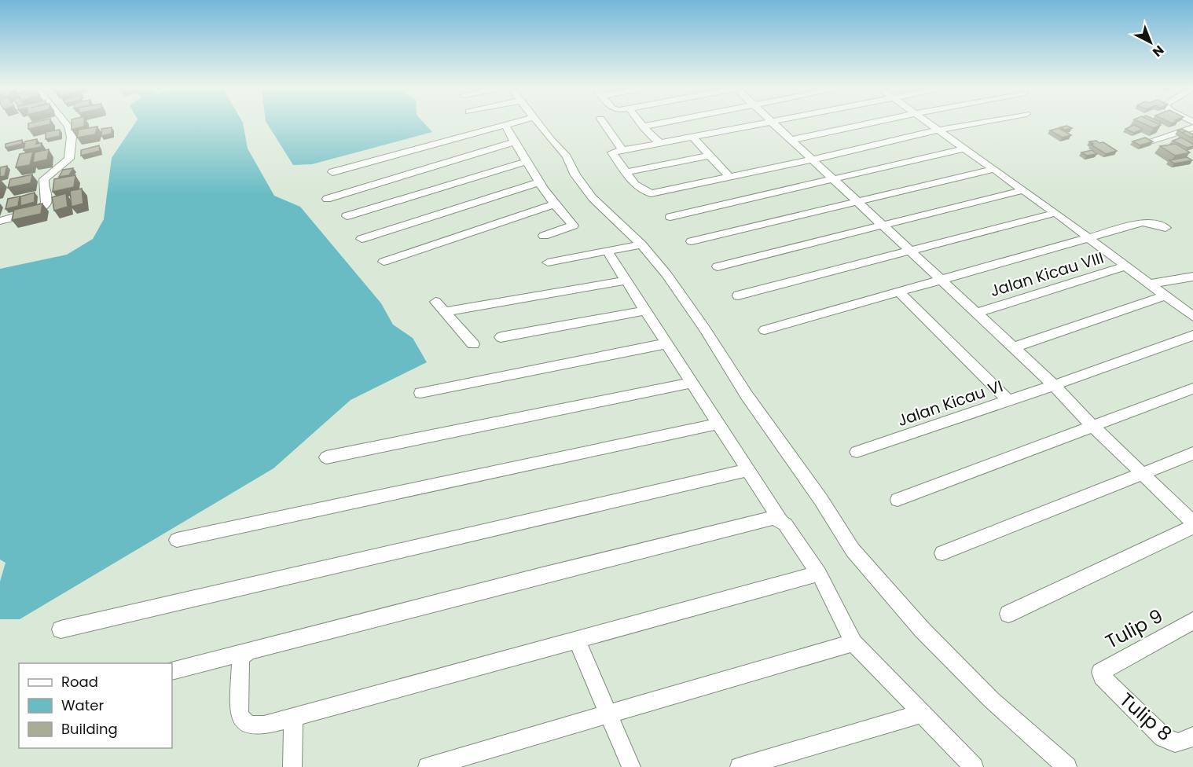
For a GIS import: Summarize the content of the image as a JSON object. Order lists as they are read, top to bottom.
{
  "streets": {
    "street": [
      "Jalan Kicau VIII",
      "Jalan Kicau VI",
      "Tulip 9",
      "Tulip 8"
    ]
  },
  "crossings": [
    ["Tulip 9", "Tulip 8"]
  ],
  "legend": ["Road", "Water", "Building"],
  "north": "bottom right"
}
